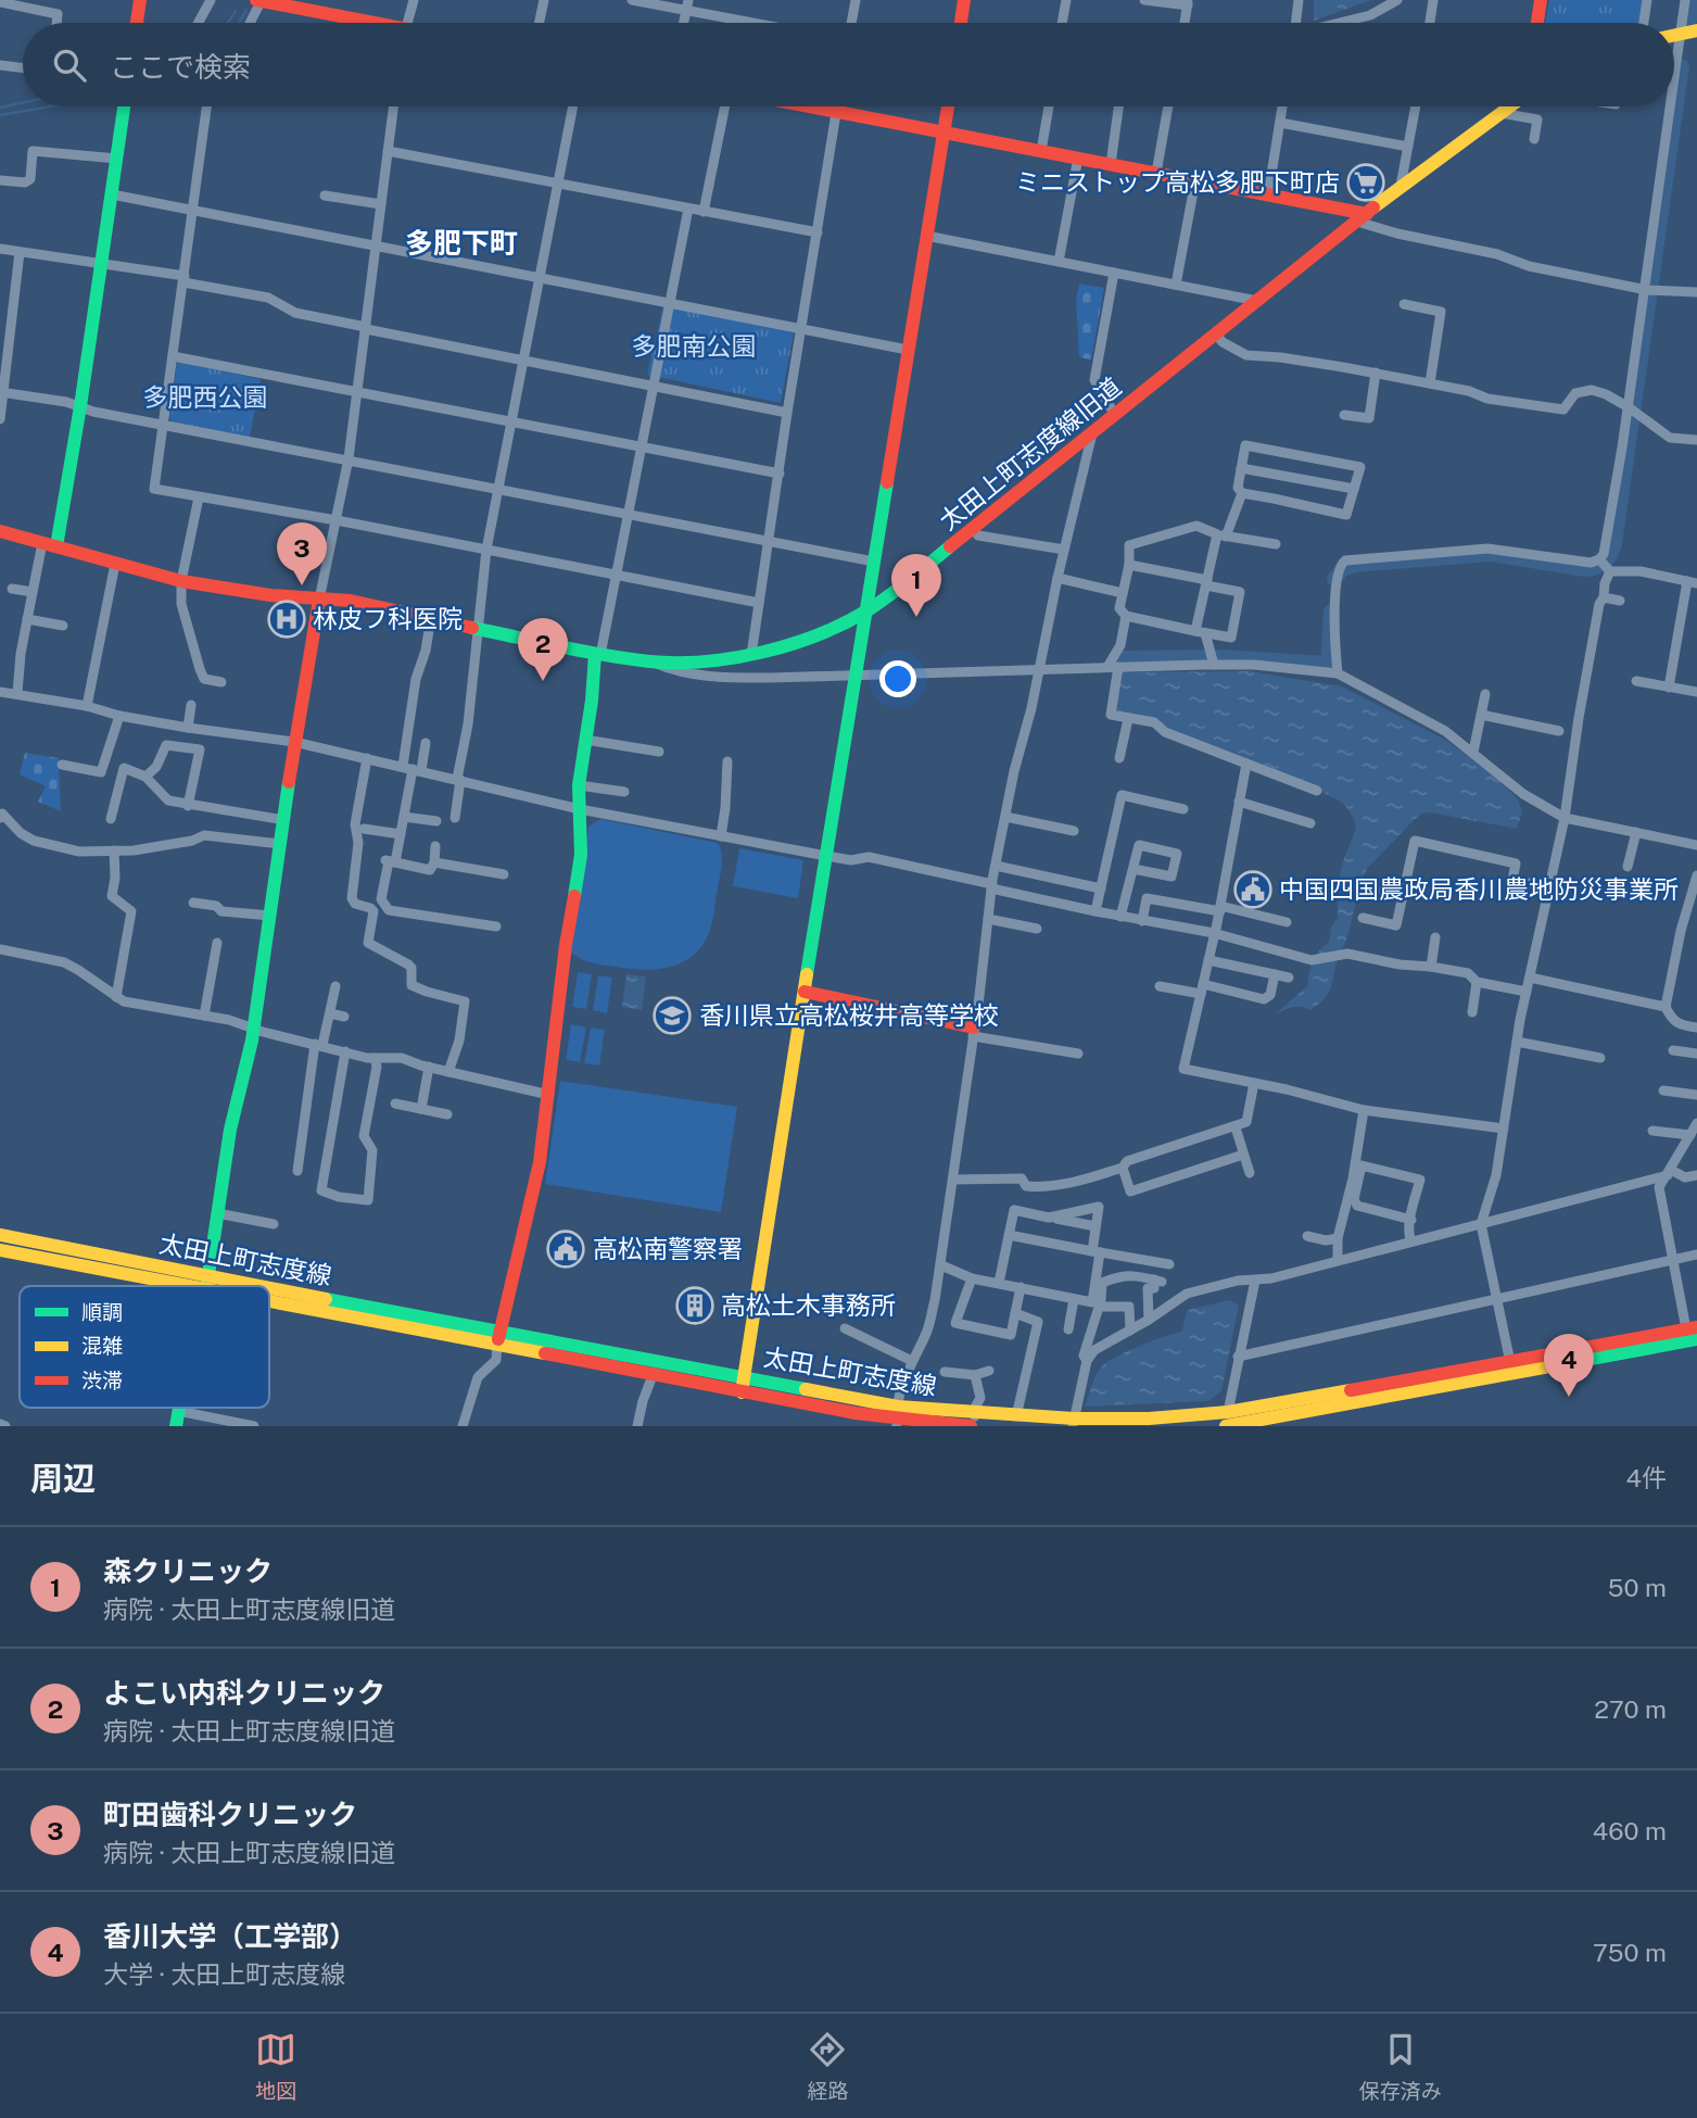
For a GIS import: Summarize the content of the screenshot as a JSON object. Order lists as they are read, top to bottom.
{
  "streets": {
    "street": ["太田上町志度線旧道", "太田上町志度線"]
  },
  "districts": ["多肥下町"],
  "parks": ["多肥南公園", "多肥西公園"],
  "places": {
    "supermarket": ["ミニストップ高松多肥下町店"],
    "hospital": ["林皮フ科医院"],
    "public building": ["中国四国農政局香川農地防災事業所", "高松南警察署"],
    "school or university": ["香川県立高松桜井高等学校"],
    "building": ["高松土木事務所"]
  },
  "legend": ["順調", "混雑", "渋滞"],
  "page": {
    "search": "ここで検索",
    "pins": [
      "3",
      "1",
      "2",
      "4"
    ],
    "heading": ["周辺", "4件"],
    "list": [
      {
        "mark": "1",
        "name": "森クリニック",
        "note": "病院 · 太田上町志度線旧道",
        "value": "50 m"
      },
      {
        "mark": "2",
        "name": "よこい内科クリニック",
        "note": "病院 · 太田上町志度線旧道",
        "value": "270 m"
      },
      {
        "mark": "3",
        "name": "町田歯科クリニック",
        "note": "病院 · 太田上町志度線旧道",
        "value": "460 m"
      },
      {
        "mark": "4",
        "name": "香川大学（工学部）",
        "note": "大学 · 太田上町志度線",
        "value": "750 m"
      }
    ],
    "nav": ["地図", "経路", "保存済み"]
  }
}
